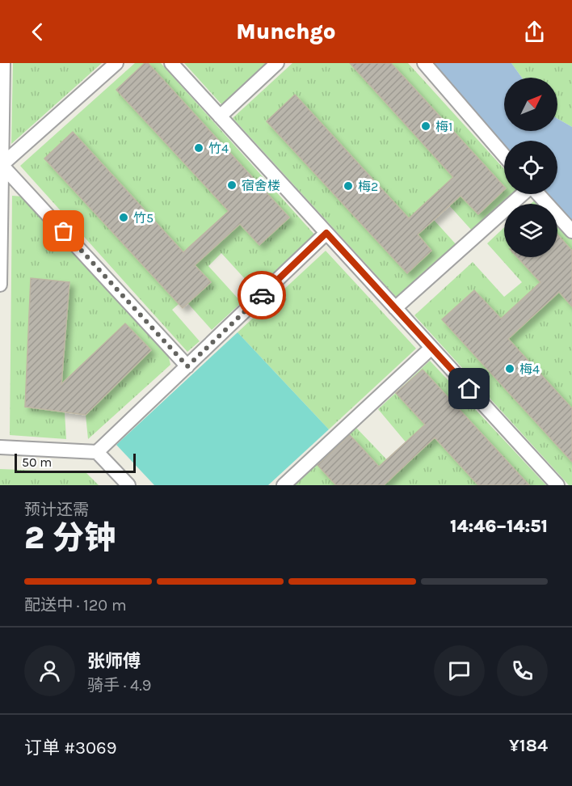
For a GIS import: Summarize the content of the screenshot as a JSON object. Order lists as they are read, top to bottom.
{
  "places": [
    "梅1",
    "竹4",
    "宿舍楼",
    "梅2",
    "竹5",
    "梅4"
  ],
  "scale_bar": "50 m",
  "north": "top right",
  "page": {
    "header": "Munchgo",
    "scale": "50 m",
    "heading": ["2 分钟", "预计还需", "14:46–14:51"],
    "panel": [
      "张师傅",
      "骑手 · 4.9",
      "订单 #3069",
      "¥184"
    ],
    "bar": "配送中 · 120 m"
  }
}
